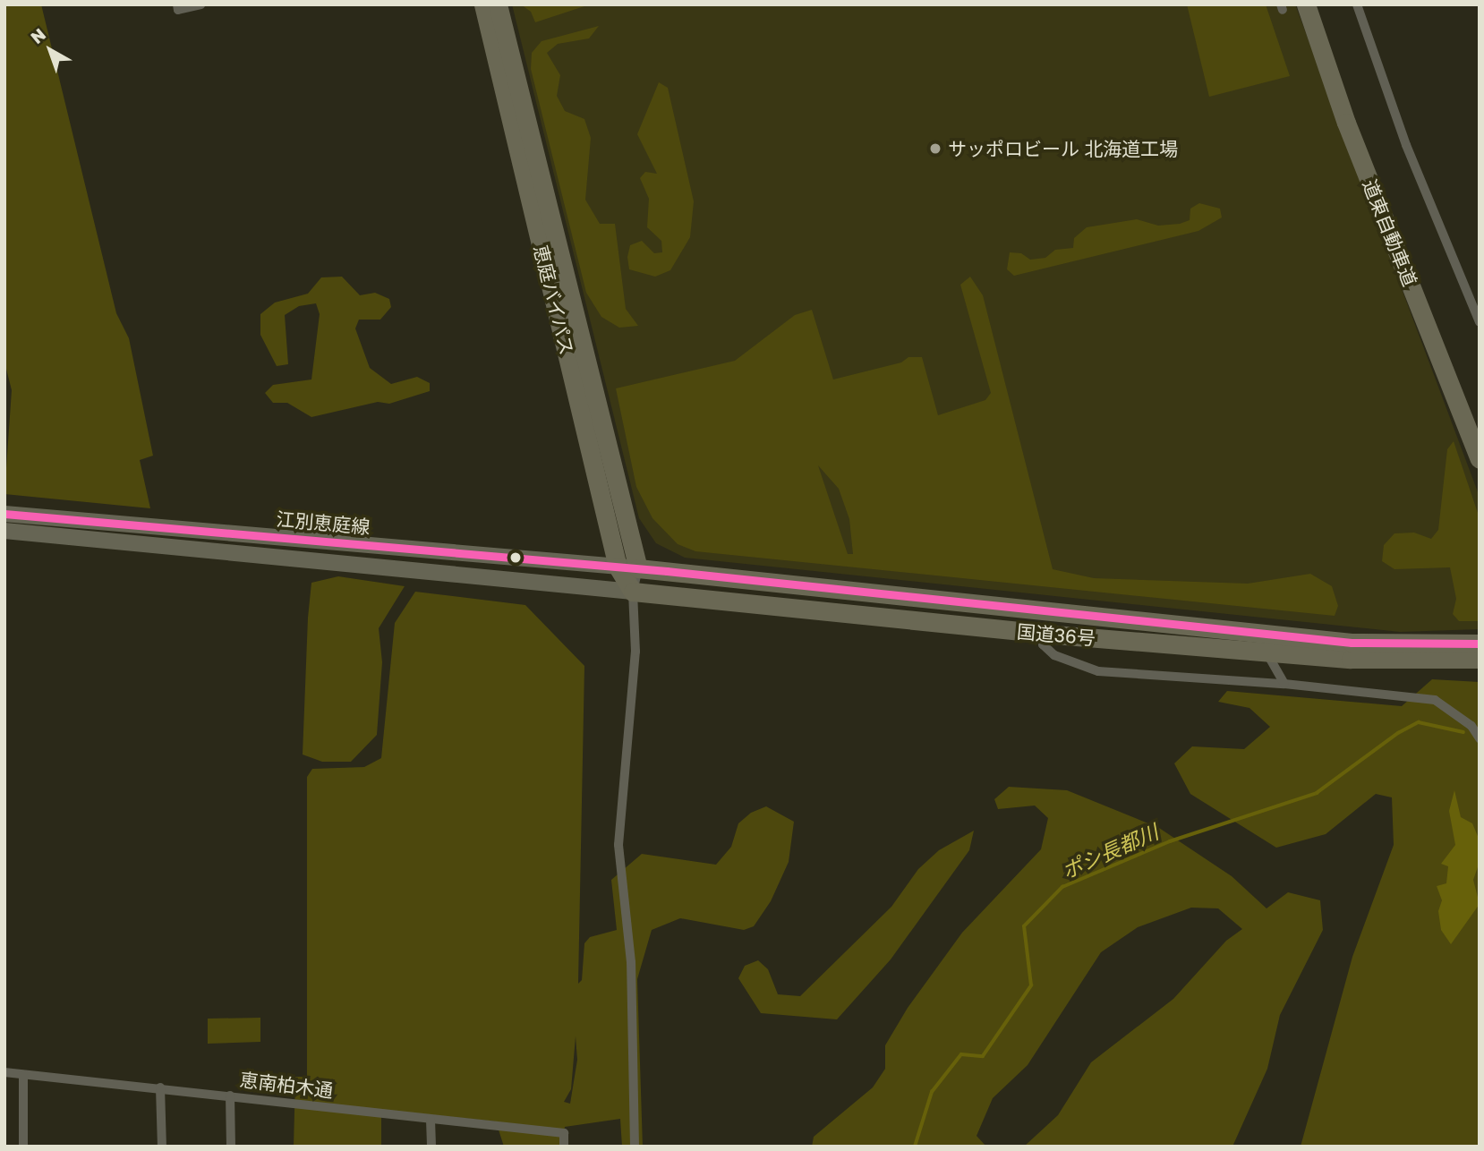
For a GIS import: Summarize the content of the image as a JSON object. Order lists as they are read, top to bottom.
{
  "streets": {
    "highway": ["道東自動車道", "恵庭バイパス", "国道36号"],
    "main road": ["江別恵庭線"],
    "street": ["恵南柏木通"]
  },
  "crossings": [
    ["恵庭バイパス", "江別恵庭線"],
    ["恵庭バイパス", "国道36号"],
    ["江別恵庭線", "国道36号"]
  ],
  "water": ["ポシ長都川"],
  "places": ["サッポロビール 北海道工場"],
  "north": "top left"
}
